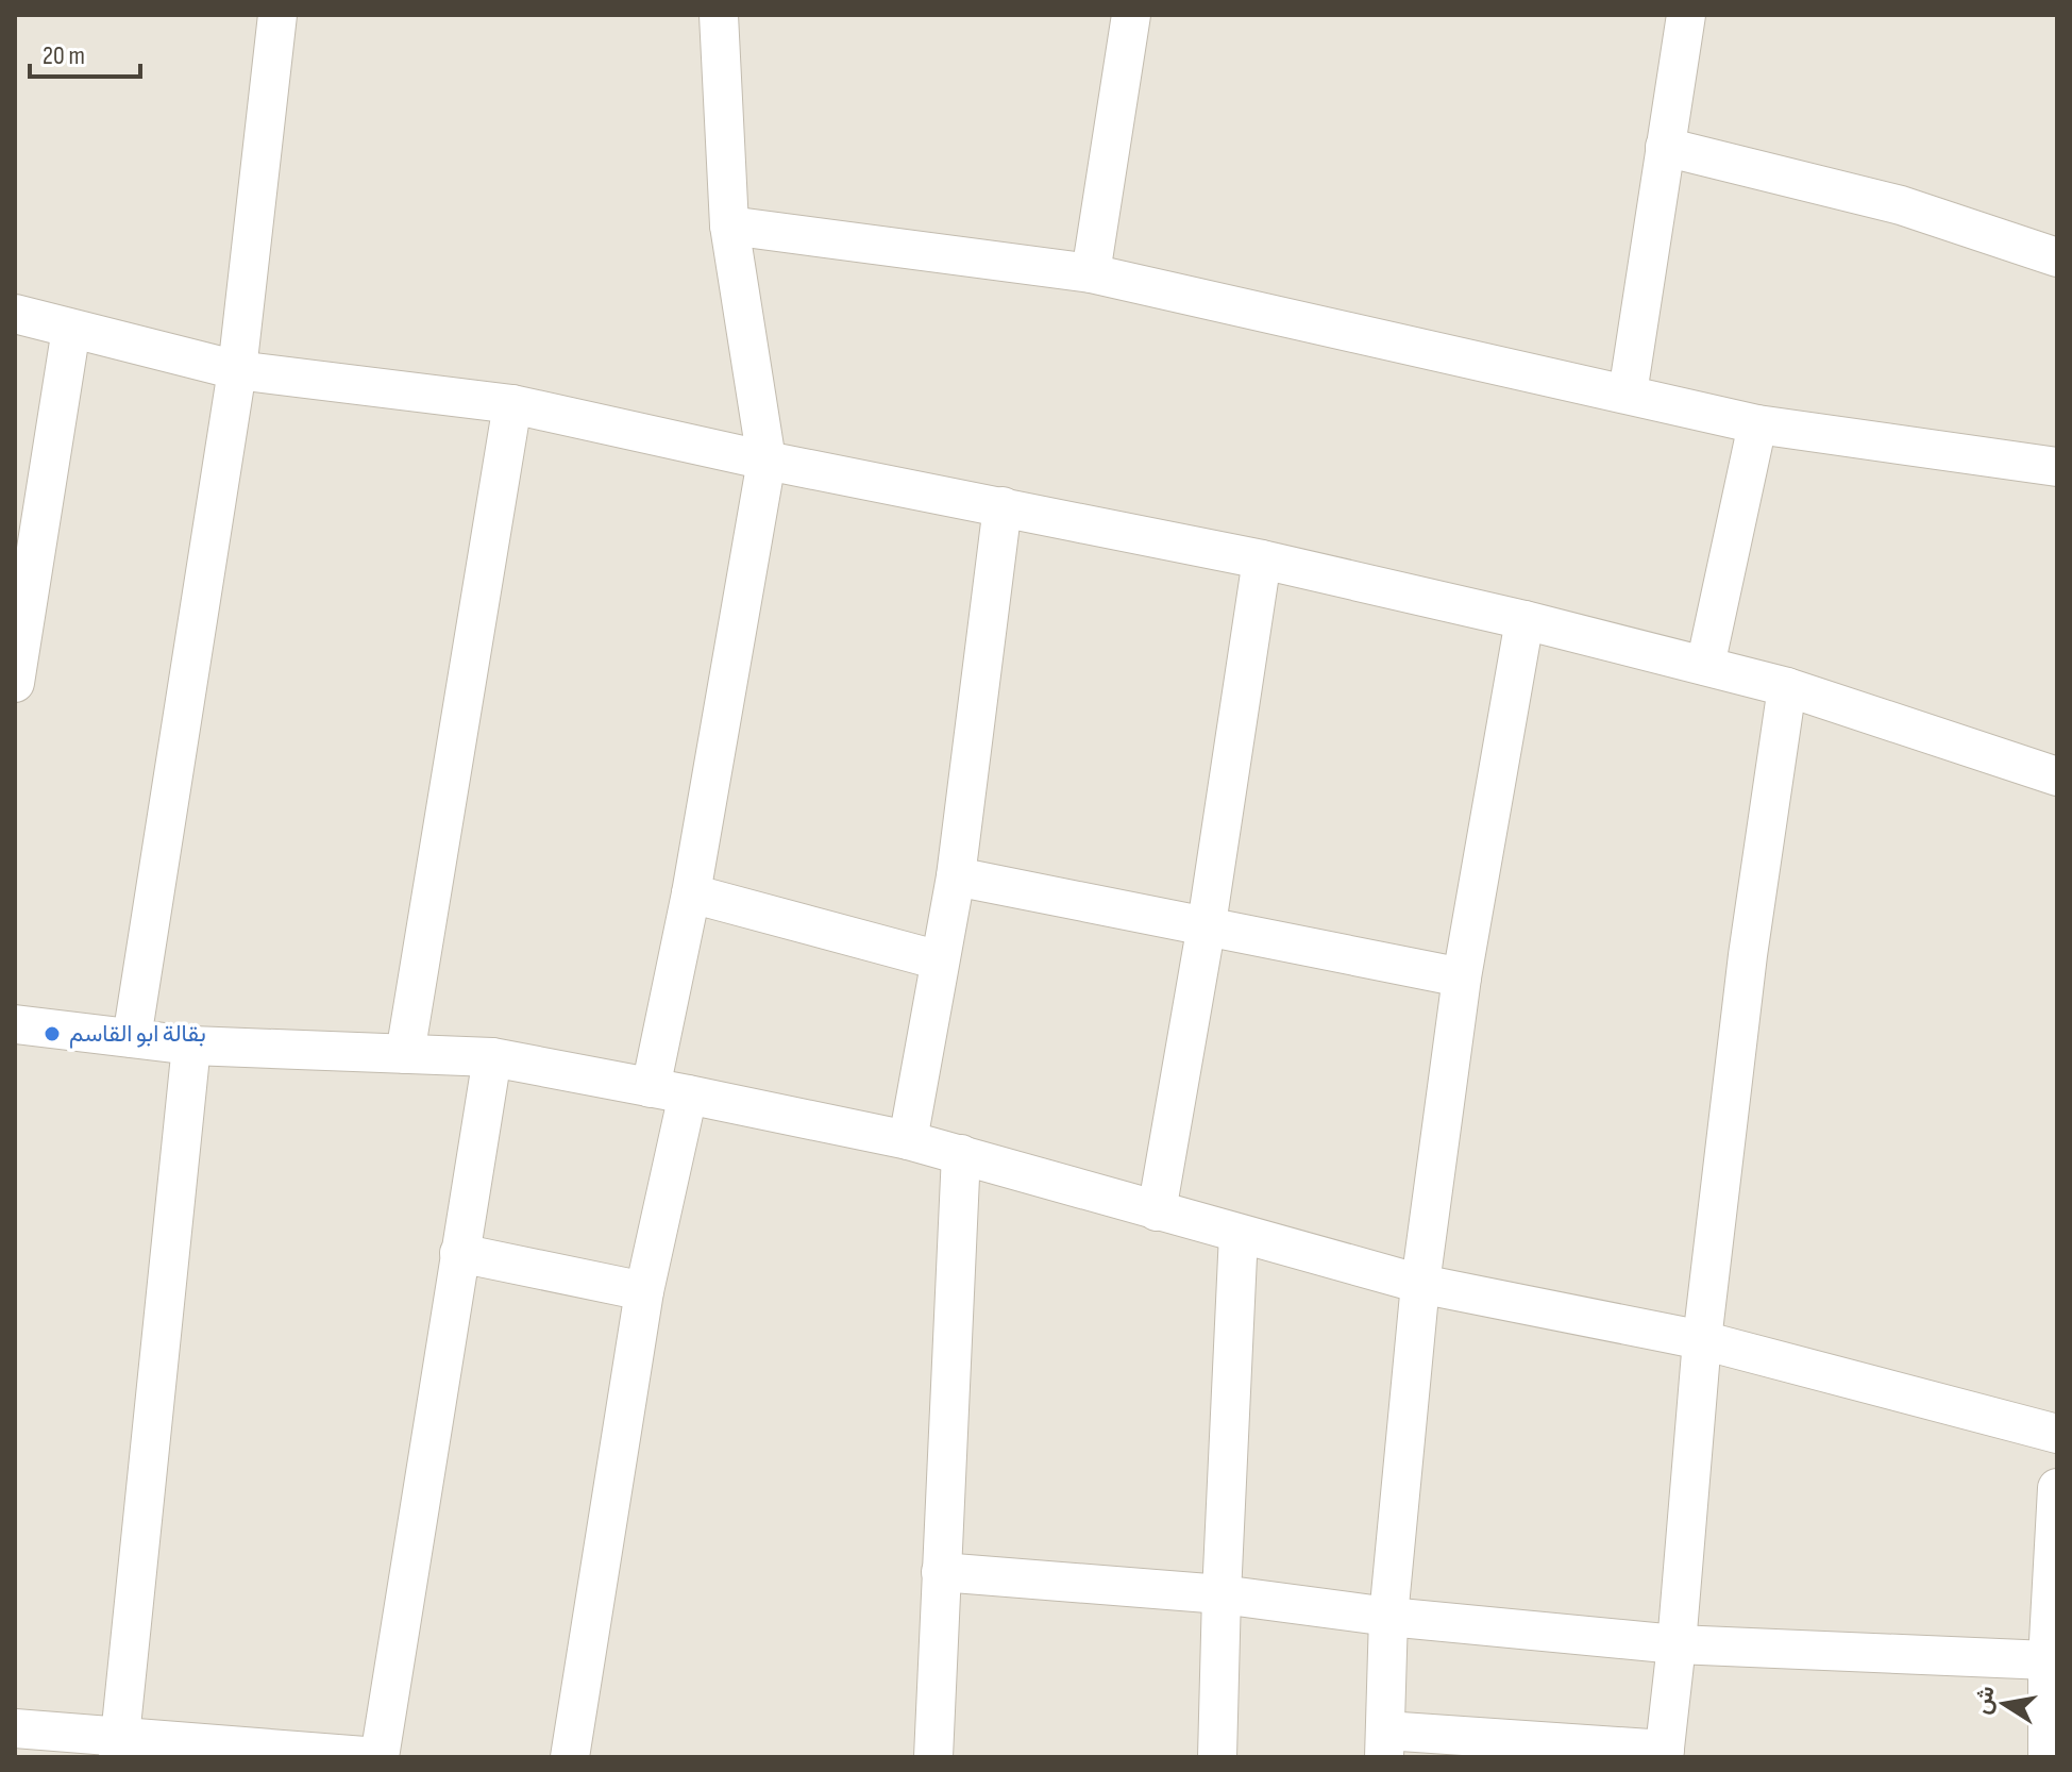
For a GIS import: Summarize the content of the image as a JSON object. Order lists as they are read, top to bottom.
{
  "places": ["بقالة ابو القاسم"],
  "scale_bar": "20 m",
  "north": "left"
}
